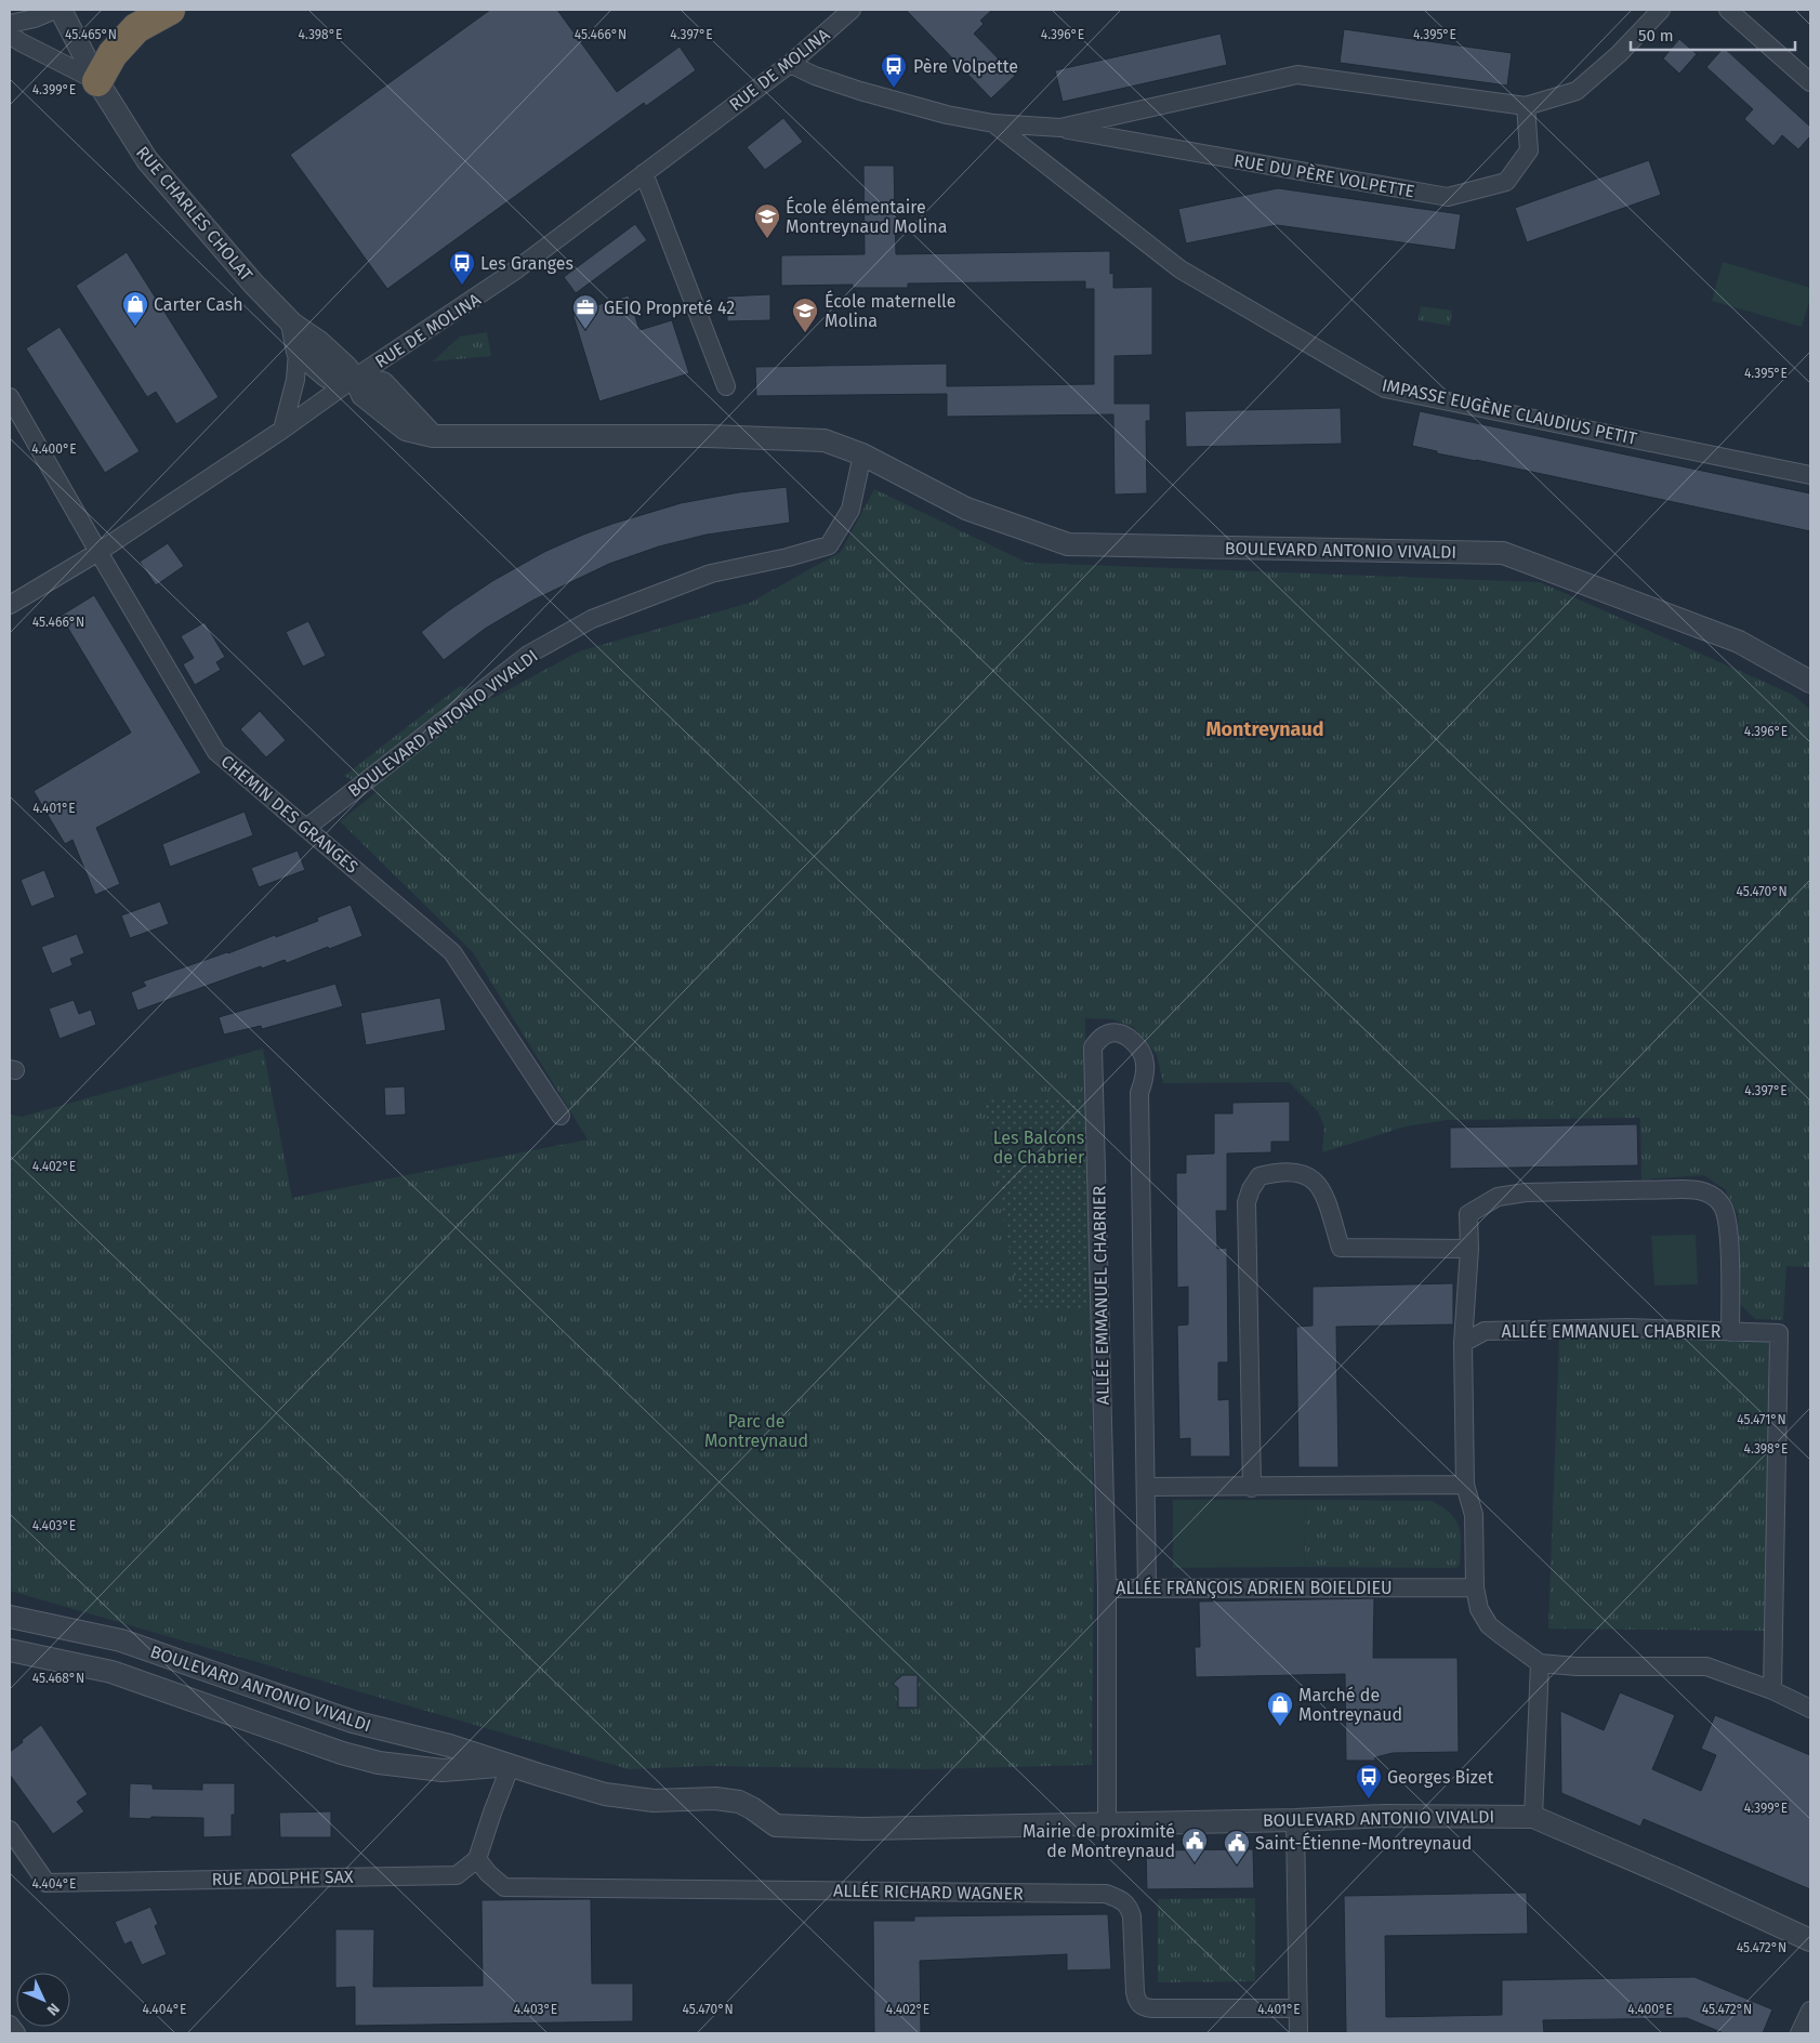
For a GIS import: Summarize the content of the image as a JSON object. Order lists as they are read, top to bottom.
{
  "streets": {
    "street": [
      "RUE DE MOLINA",
      "RUE DU PÈRE VOLPETTE",
      "RUE CHARLES CHOLAT",
      "IMPASSE EUGÈNE CLAUDIUS PETIT",
      "BOULEVARD ANTONIO VIVALDI",
      "CHEMIN DES GRANGES",
      "ALLÉE EMMANUEL CHABRIER",
      "ALLÉE FRANÇOIS ADRIEN BOIELDIEU",
      "RUE ADOLPHE SAX",
      "ALLÉE RICHARD WAGNER"
    ]
  },
  "crossings": [
    ["RUE DE MOLINA", "RUE DU PÈRE VOLPETTE"],
    ["RUE DE MOLINA", "RUE CHARLES CHOLAT"],
    ["RUE DE MOLINA", "BOULEVARD ANTONIO VIVALDI"],
    ["RUE DE MOLINA", "CHEMIN DES GRANGES"],
    ["RUE DU PÈRE VOLPETTE", "IMPASSE EUGÈNE CLAUDIUS PETIT"],
    ["RUE CHARLES CHOLAT", "BOULEVARD ANTONIO VIVALDI"],
    ["BOULEVARD ANTONIO VIVALDI", "CHEMIN DES GRANGES"],
    ["BOULEVARD ANTONIO VIVALDI", "ALLÉE FRANÇOIS ADRIEN BOIELDIEU"],
    ["ALLÉE EMMANUEL CHABRIER", "ALLÉE FRANÇOIS ADRIEN BOIELDIEU"],
    ["RUE ADOLPHE SAX", "ALLÉE RICHARD WAGNER"]
  ],
  "districts": ["Montreynaud"],
  "parks": ["Les Balcons de Chabrier", "Parc de Montreynaud"],
  "places": {
    "bus stop": ["Père Volpette", "Les Granges", "Georges Bizet"],
    "school or university": ["École élémentaire Montreynaud Molina", "École maternelle Molina"],
    "shop": ["Carter Cash", "Marché de Montreynaud"],
    "office": ["GEIQ Propreté 42"],
    "public building": ["Mairie de proximité de Montreynaud", "Saint-Étienne-Montreynaud"]
  },
  "scale_bar": "50 m",
  "north": "bottom right",
  "coordinates": [
    "4.398°E",
    "4.396°E",
    "4.395°E",
    "4.397°E",
    "45.465°N",
    "45.466°N",
    "4.399°E",
    "4.400°E",
    "4.401°E",
    "45.470°N",
    "4.402°E",
    "45.471°N",
    "4.403°E",
    "45.468°N",
    "4.404°E",
    "45.472°N"
  ]
}
